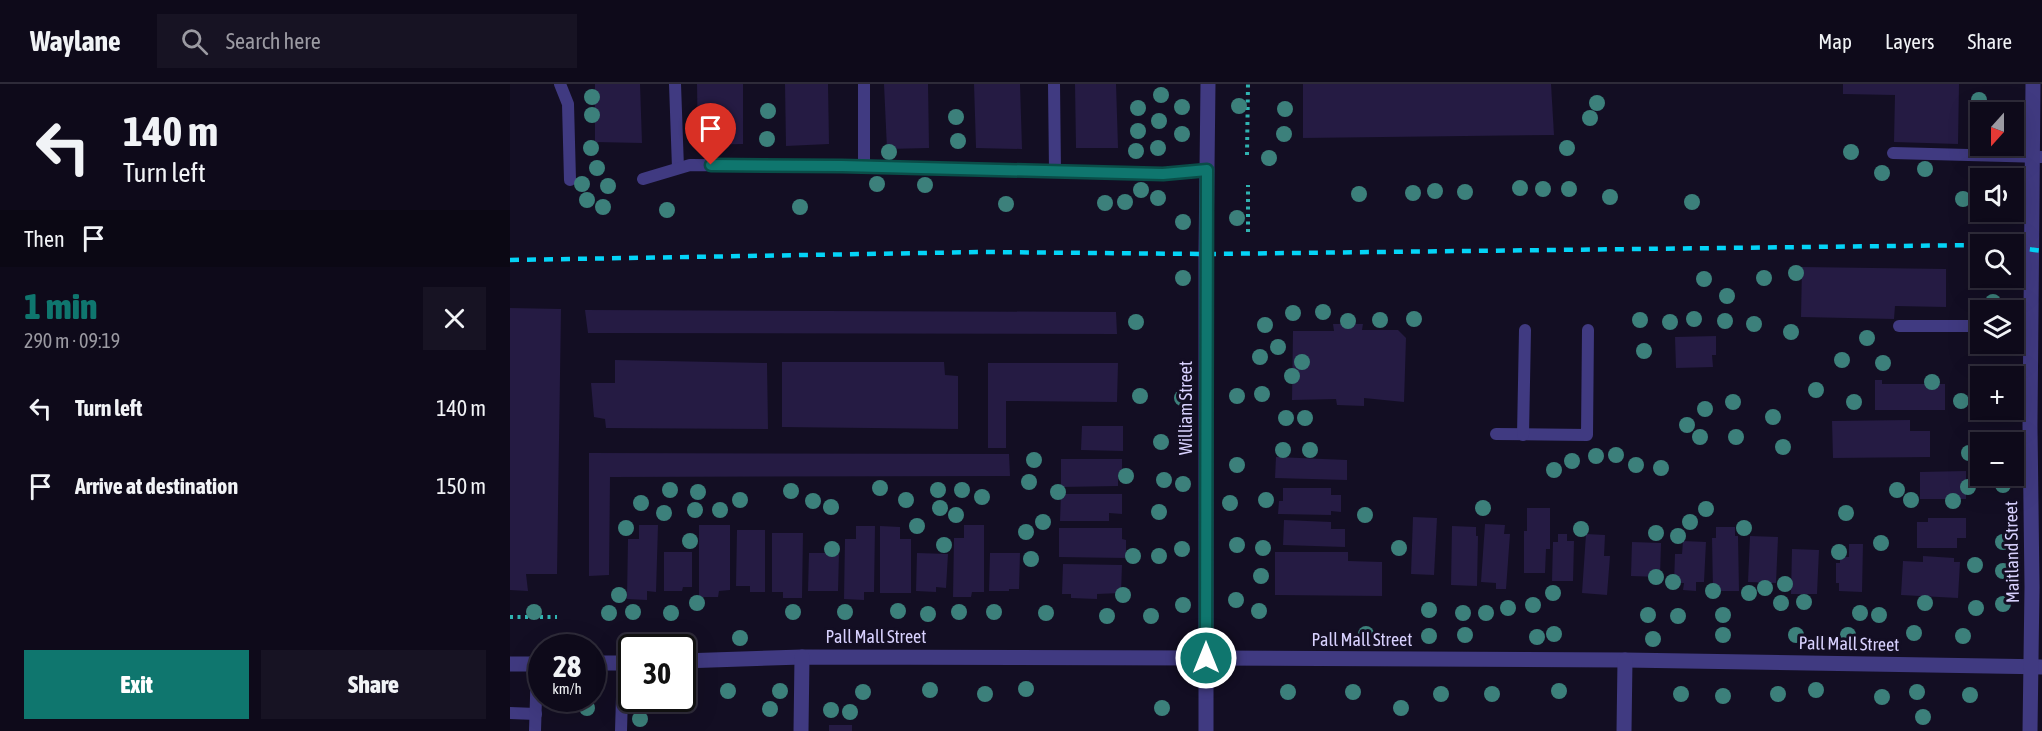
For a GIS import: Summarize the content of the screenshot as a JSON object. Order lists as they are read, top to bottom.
{
  "streets": {
    "street": ["William Street", "Maitland Street", "Pall Mall Street"]
  },
  "crossings": [
    ["William Street", "Pall Mall Street"],
    ["Maitland Street", "Pall Mall Street"]
  ],
  "north": "bottom",
  "page": {
    "header": "Waylane",
    "search": "Search here",
    "nav": ["Map", "Layers", "Share"],
    "turn": ["140 m", "Turn left"],
    "map_buttons": ["+", "−"],
    "then": "Then",
    "heading": ["1 min", "290 m · 09:19"],
    "list": [
      {
        "name": "Turn left",
        "value": "140 m"
      },
      {
        "name": "Arrive at destination",
        "value": "150 m"
      }
    ],
    "speed": "28 km/h",
    "limit": "30",
    "buttons": ["Exit", "Share"]
  }
}
